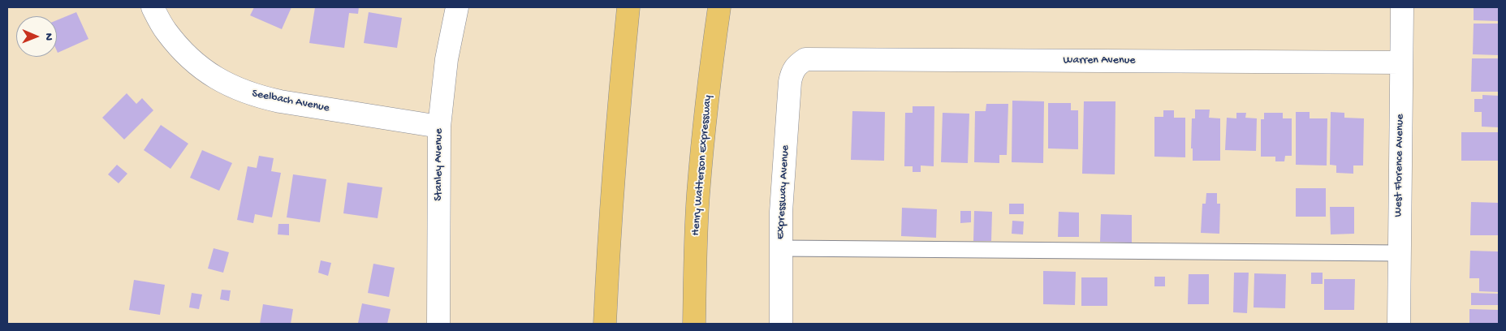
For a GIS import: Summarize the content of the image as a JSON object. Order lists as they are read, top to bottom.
{
  "streets": {
    "highway": ["Henry Watterson Expressway"],
    "street": [
      "Warren Avenue",
      "Seelbach Avenue",
      "Stanley Avenue",
      "West Florence Avenue",
      "Expressway Avenue"
    ]
  },
  "crossings": [
    ["Warren Avenue", "West Florence Avenue"],
    ["Warren Avenue", "Expressway Avenue"],
    ["Seelbach Avenue", "Stanley Avenue"]
  ],
  "north": "right"
}
